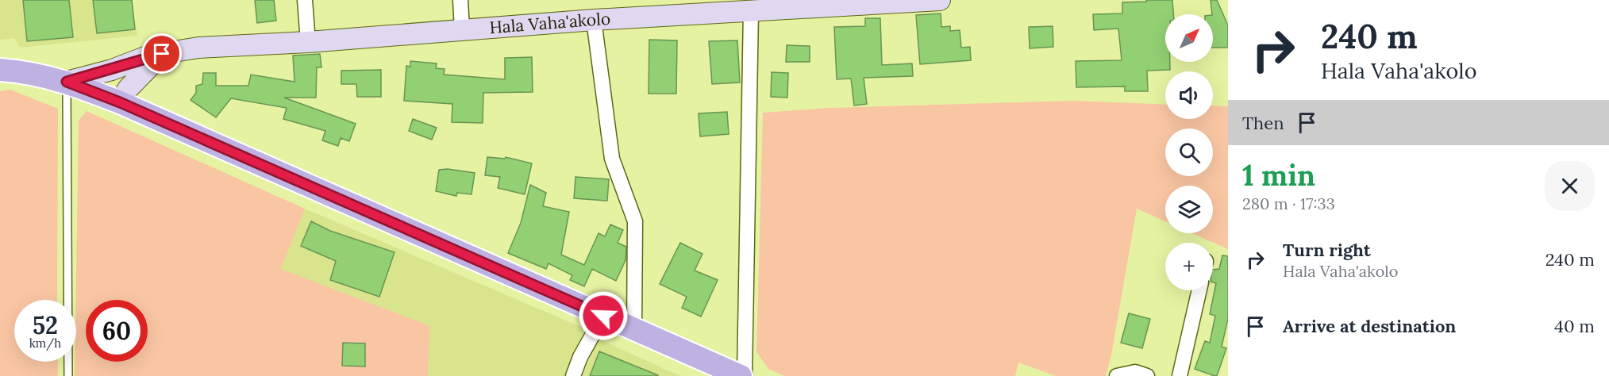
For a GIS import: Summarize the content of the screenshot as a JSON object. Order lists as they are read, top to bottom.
{
  "streets": {
    "main road": ["Hala Vaha'akolo"]
  },
  "north": "top right",
  "page": {
    "turn": ["240 m", "Hala Vaha'akolo"],
    "map_buttons": "+",
    "then": "Then",
    "heading": ["1 min", "280 m · 17:33"],
    "list": [
      {
        "name": "Turn right",
        "note": "Hala Vaha'akolo",
        "value": "240 m"
      },
      {
        "name": "Arrive at destination",
        "value": "40 m"
      }
    ],
    "speed": "52 km/h",
    "limit": "60"
  }
}
